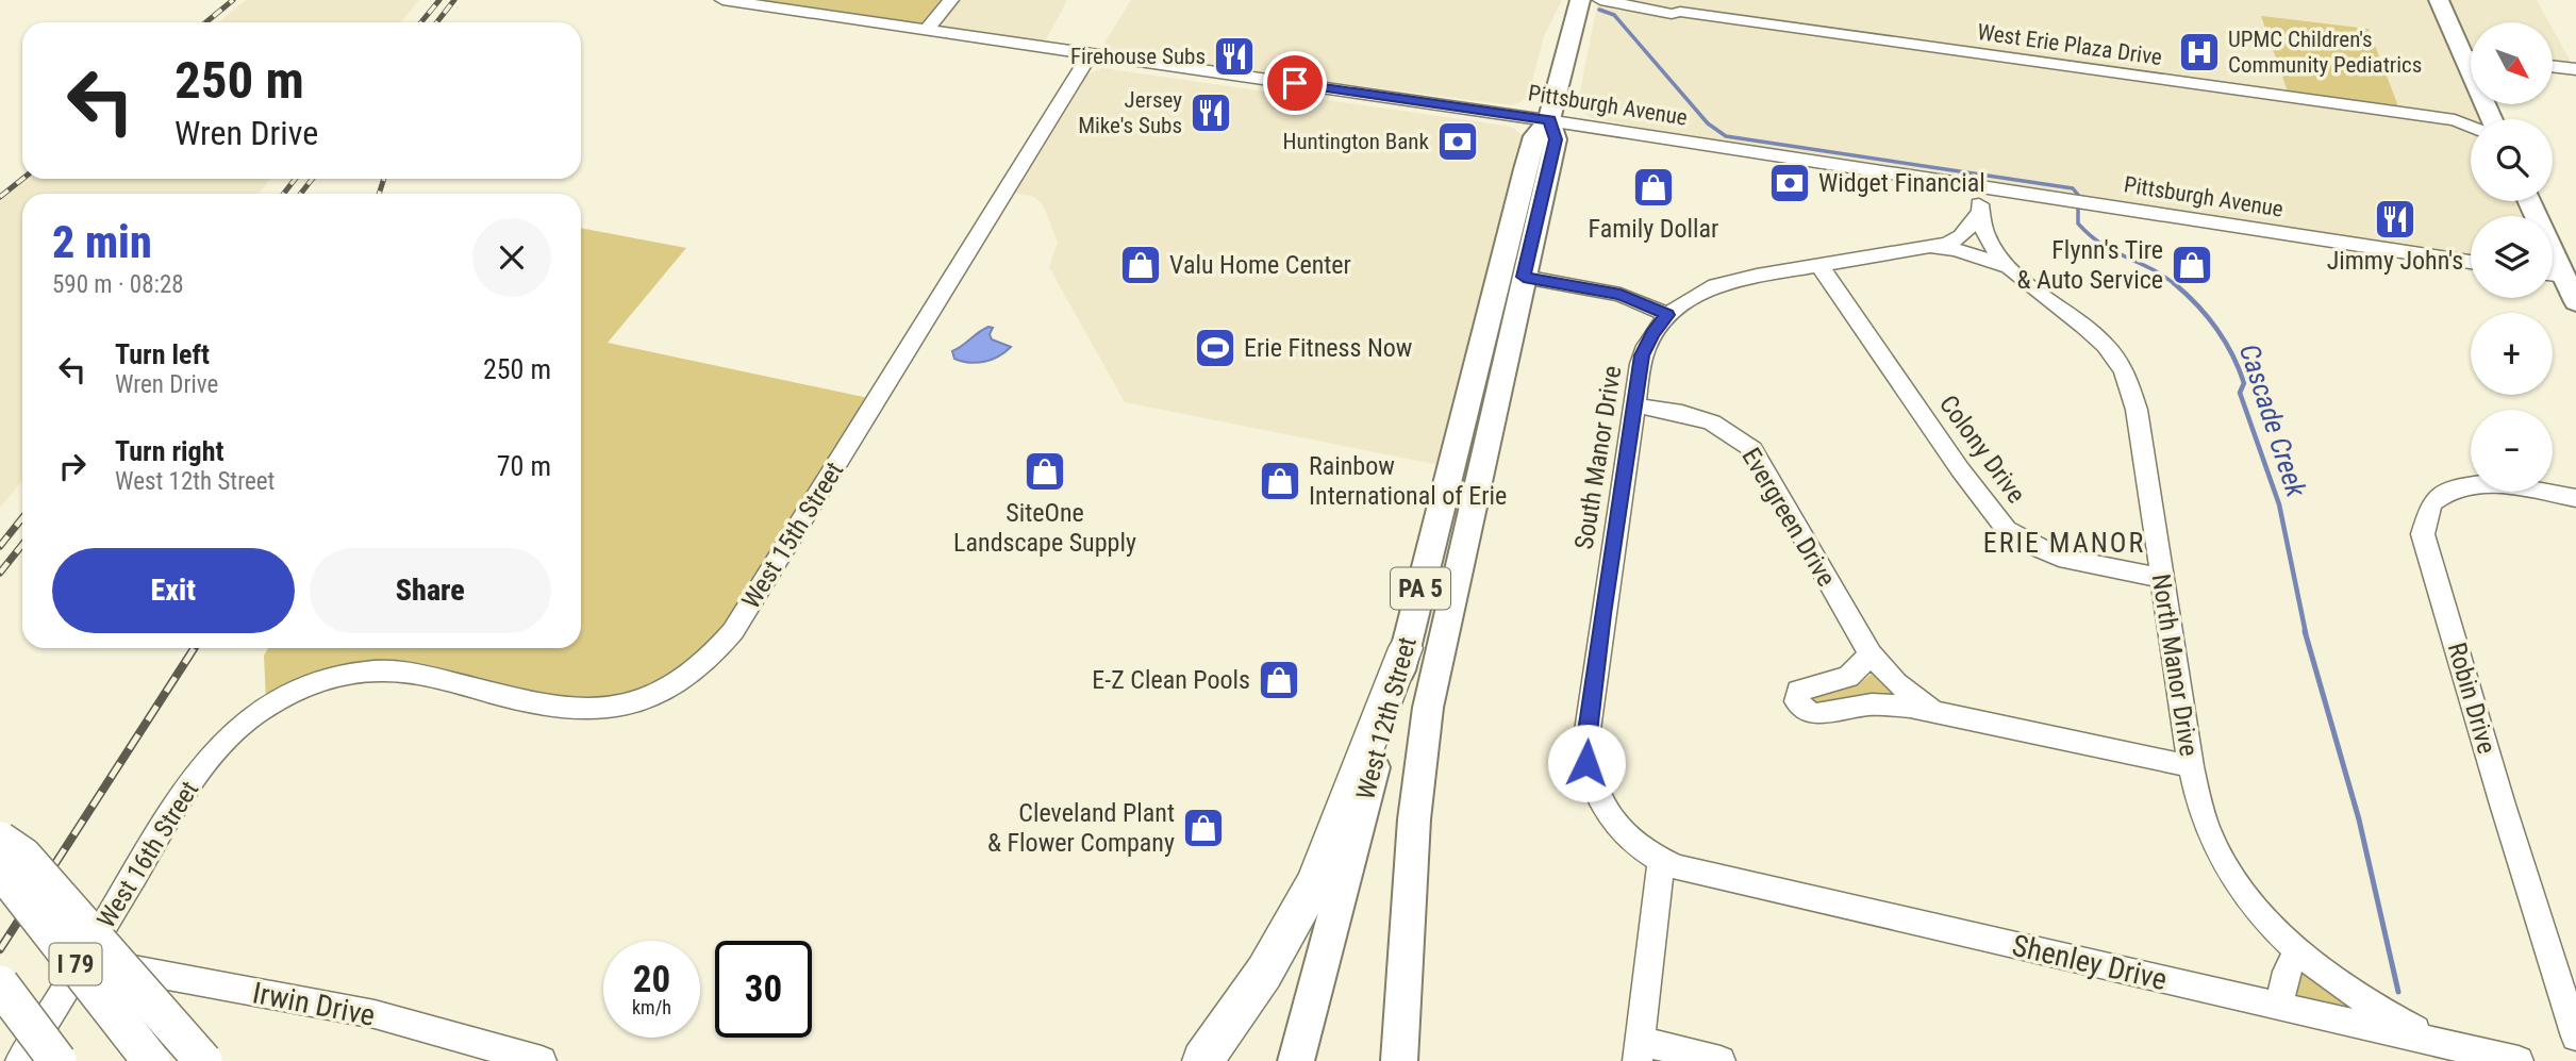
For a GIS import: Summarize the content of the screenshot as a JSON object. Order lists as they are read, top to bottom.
{
  "streets": {
    "highway": ["I 79"],
    "main road": ["PA 5", "West 12th Street"],
    "street": [
      "West Erie Plaza Drive",
      "Pittsburgh Avenue",
      "Colony Drive",
      "South Manor Drive",
      "Evergreen Drive",
      "West 15th Street",
      "North Manor Drive",
      "Robin Drive",
      "West 16th Street",
      "Shenley Drive",
      "Irwin Drive"
    ]
  },
  "crossings": [
    ["Pittsburgh Avenue", "West 15th Street"],
    ["Pittsburgh Avenue", "North Manor Drive"],
    ["Pittsburgh Avenue", "West 12th Street"],
    ["Colony Drive", "South Manor Drive"],
    ["Colony Drive", "North Manor Drive"],
    ["South Manor Drive", "Evergreen Drive"],
    ["South Manor Drive", "North Manor Drive"],
    ["South Manor Drive", "Shenley Drive"],
    ["Evergreen Drive", "North Manor Drive"],
    ["West 15th Street", "West 16th Street"],
    ["North Manor Drive", "Shenley Drive"],
    ["West 16th Street", "Irwin Drive"]
  ],
  "districts": ["ERIE MANOR"],
  "water": ["Cascade Creek"],
  "places": {
    "hospital": ["UPMC Children's Community Pediatrics"],
    "restaurant": ["Firehouse Subs", "Jersey Mike's Subs", "Jimmy John's"],
    "bank": ["Huntington Bank", "Widget Financial"],
    "shop": [
      "Family Dollar",
      "Valu Home Center",
      "Flynn's Tire & Auto Service",
      "SiteOne Landscape Supply",
      "Rainbow International of Erie",
      "E-Z Clean Pools",
      "Cleveland Plant & Flower Company"
    ],
    "sports": ["Erie Fitness Now"]
  },
  "north": "bottom right",
  "page": {
    "map_buttons": ["+", "−"],
    "turn": ["250 m", "Wren Drive"],
    "heading": ["2 min", "590 m · 08:28"],
    "list": [
      {
        "name": "Turn left",
        "note": "Wren Drive",
        "value": "250 m"
      },
      {
        "name": "Turn right",
        "note": "West 12th Street",
        "value": "70 m"
      }
    ],
    "buttons": ["Exit", "Share"],
    "speed": "20 km/h",
    "limit": "30"
  }
}
